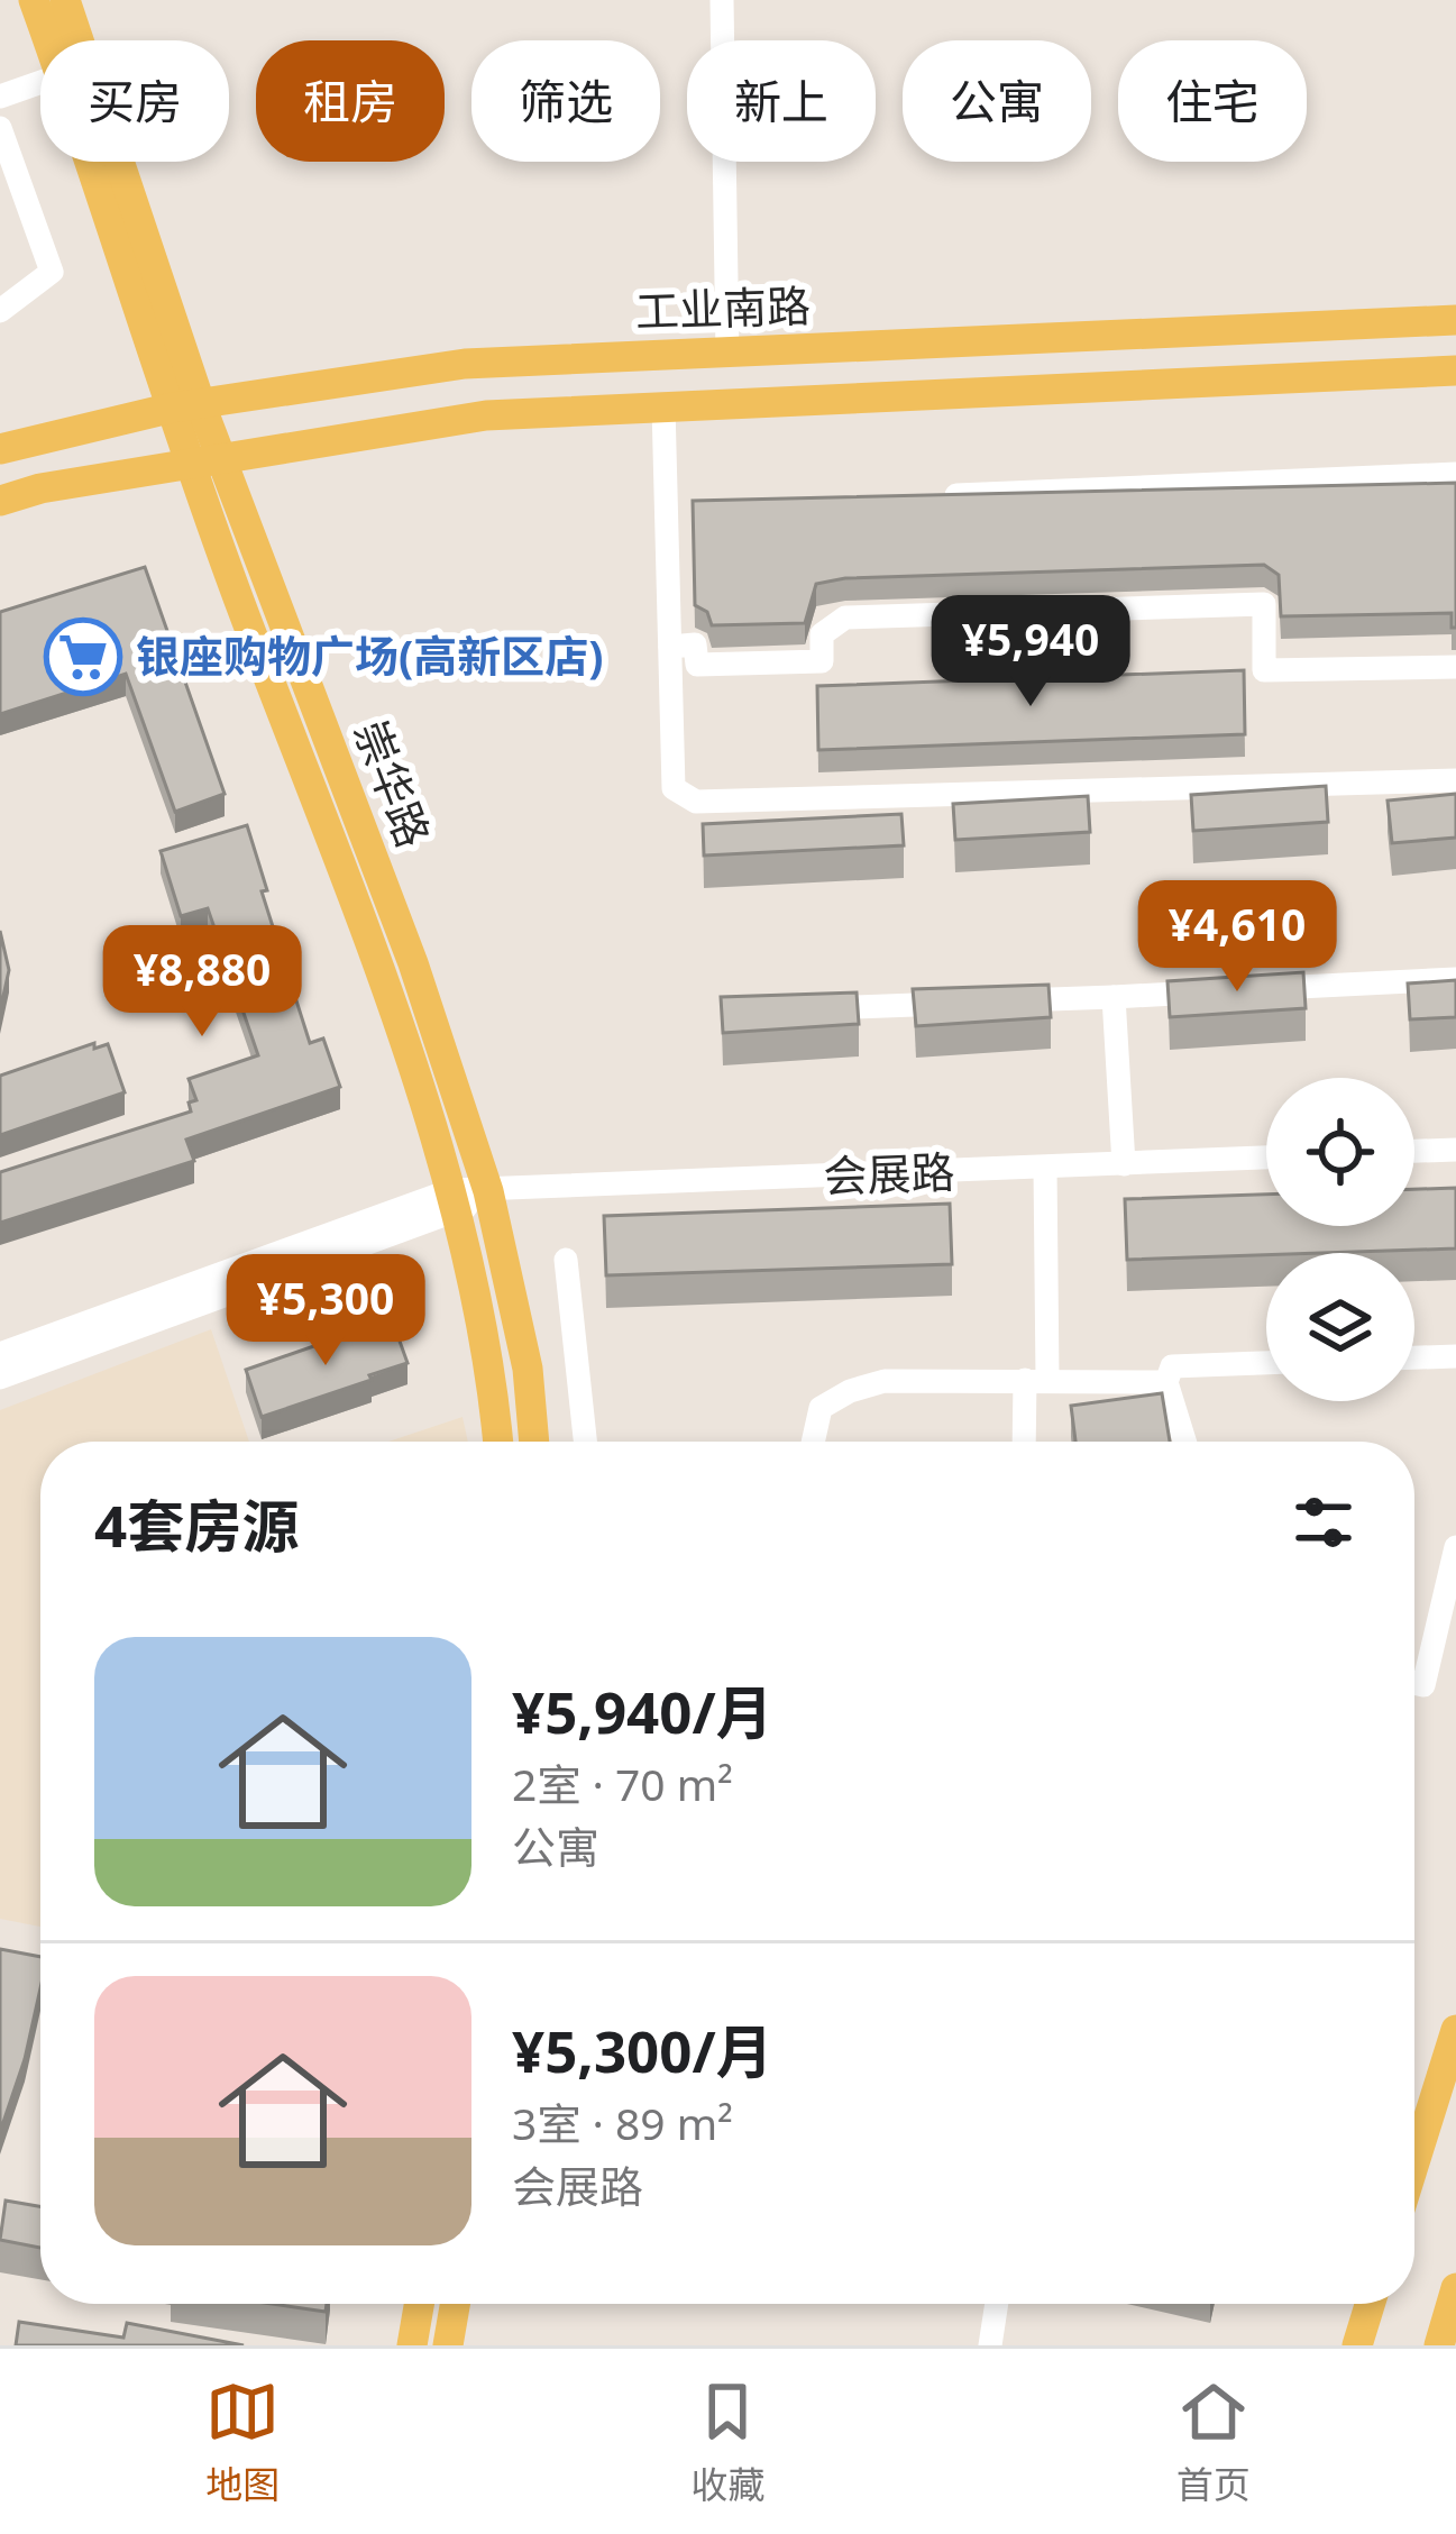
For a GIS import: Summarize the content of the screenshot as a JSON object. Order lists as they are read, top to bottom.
{
  "streets": {
    "main road": ["工业南路", "崇华路"],
    "street": ["会展路"]
  },
  "crossings": [
    ["工业南路", "崇华路"],
    ["崇华路", "会展路"]
  ],
  "places": {
    "supermarket": ["银座购物广场(高新区店)"]
  },
  "page": {
    "chip": [
      "买房",
      "租房",
      "筛选",
      "新上",
      "公寓",
      "住宅"
    ],
    "price": [
      "¥5,940",
      "¥4,610",
      "¥8,880",
      "¥5,300"
    ],
    "heading": "4套房源",
    "list": [
      {
        "name": "¥5,940/月",
        "note": "2室 · 70 m² · 公寓"
      },
      {
        "name": "¥5,300/月",
        "note": "3室 · 89 m² · 会展路"
      }
    ],
    "tabs": ["地图", "收藏", "首页"]
  }
}
